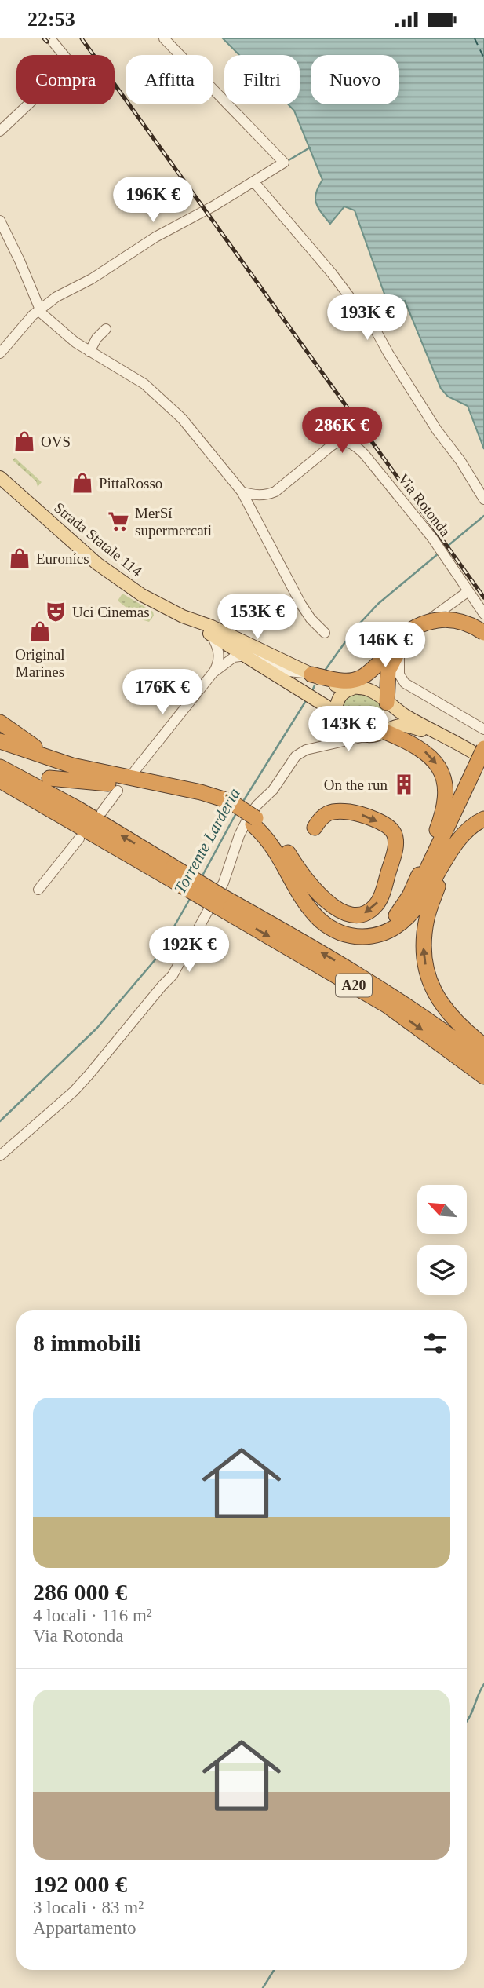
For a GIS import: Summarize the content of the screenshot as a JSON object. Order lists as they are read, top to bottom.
{
  "streets": {
    "highway": ["A20"],
    "main road": ["Strada Statale 114"],
    "street": ["Via Rotonda"]
  },
  "water": ["Torrente Larderia"],
  "places": {
    "shop": [
      "OVS",
      "PittaRosso",
      "Euronics",
      "Original Marines"
    ],
    "supermarket": ["MerSí supermercati"],
    "theatre": ["Uci Cinemas"],
    "building": ["On the run"]
  },
  "north": "top left",
  "page": {
    "status": "22:53",
    "chip": [
      "Compra",
      "Affitta",
      "Filtri",
      "Nuovo"
    ],
    "price": [
      "196K €",
      "193K €",
      "286K €",
      "153K €",
      "146K €",
      "176K €",
      "143K €",
      "192K €"
    ],
    "heading": "8 immobili",
    "list": [
      {
        "name": "286 000 €",
        "note": "4 locali · 116 m² · Via Rotonda"
      },
      {
        "name": "192 000 €",
        "note": "3 locali · 83 m² · Appartamento"
      }
    ]
  }
}
